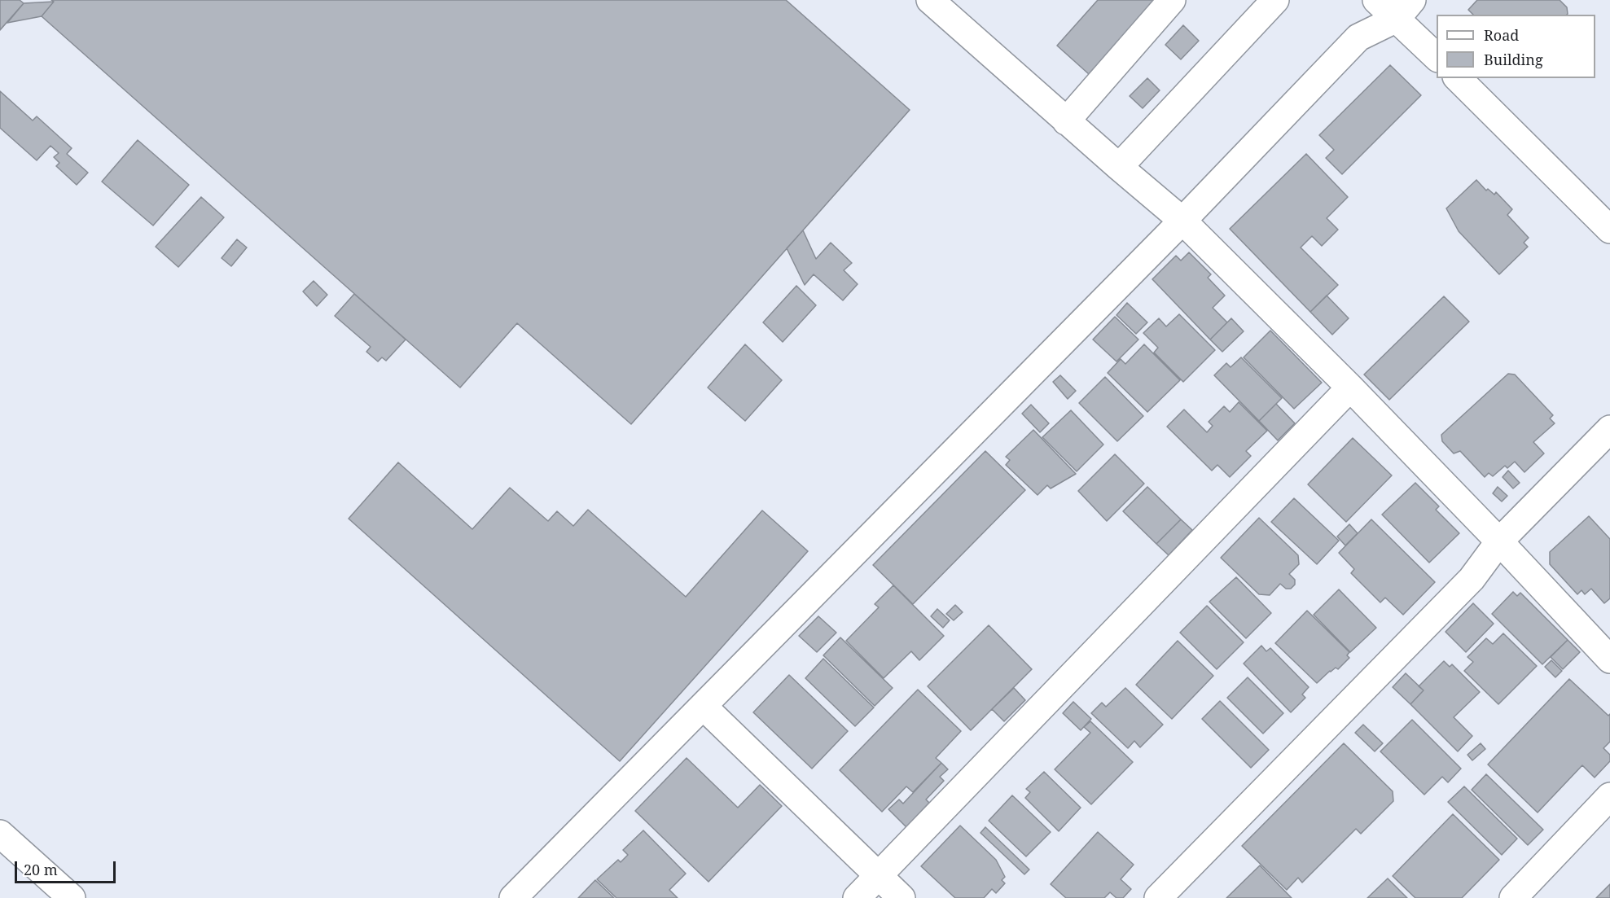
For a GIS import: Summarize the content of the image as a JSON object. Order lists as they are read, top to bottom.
{
  "legend": ["Road", "Building"],
  "scale_bar": "20 m"
}
